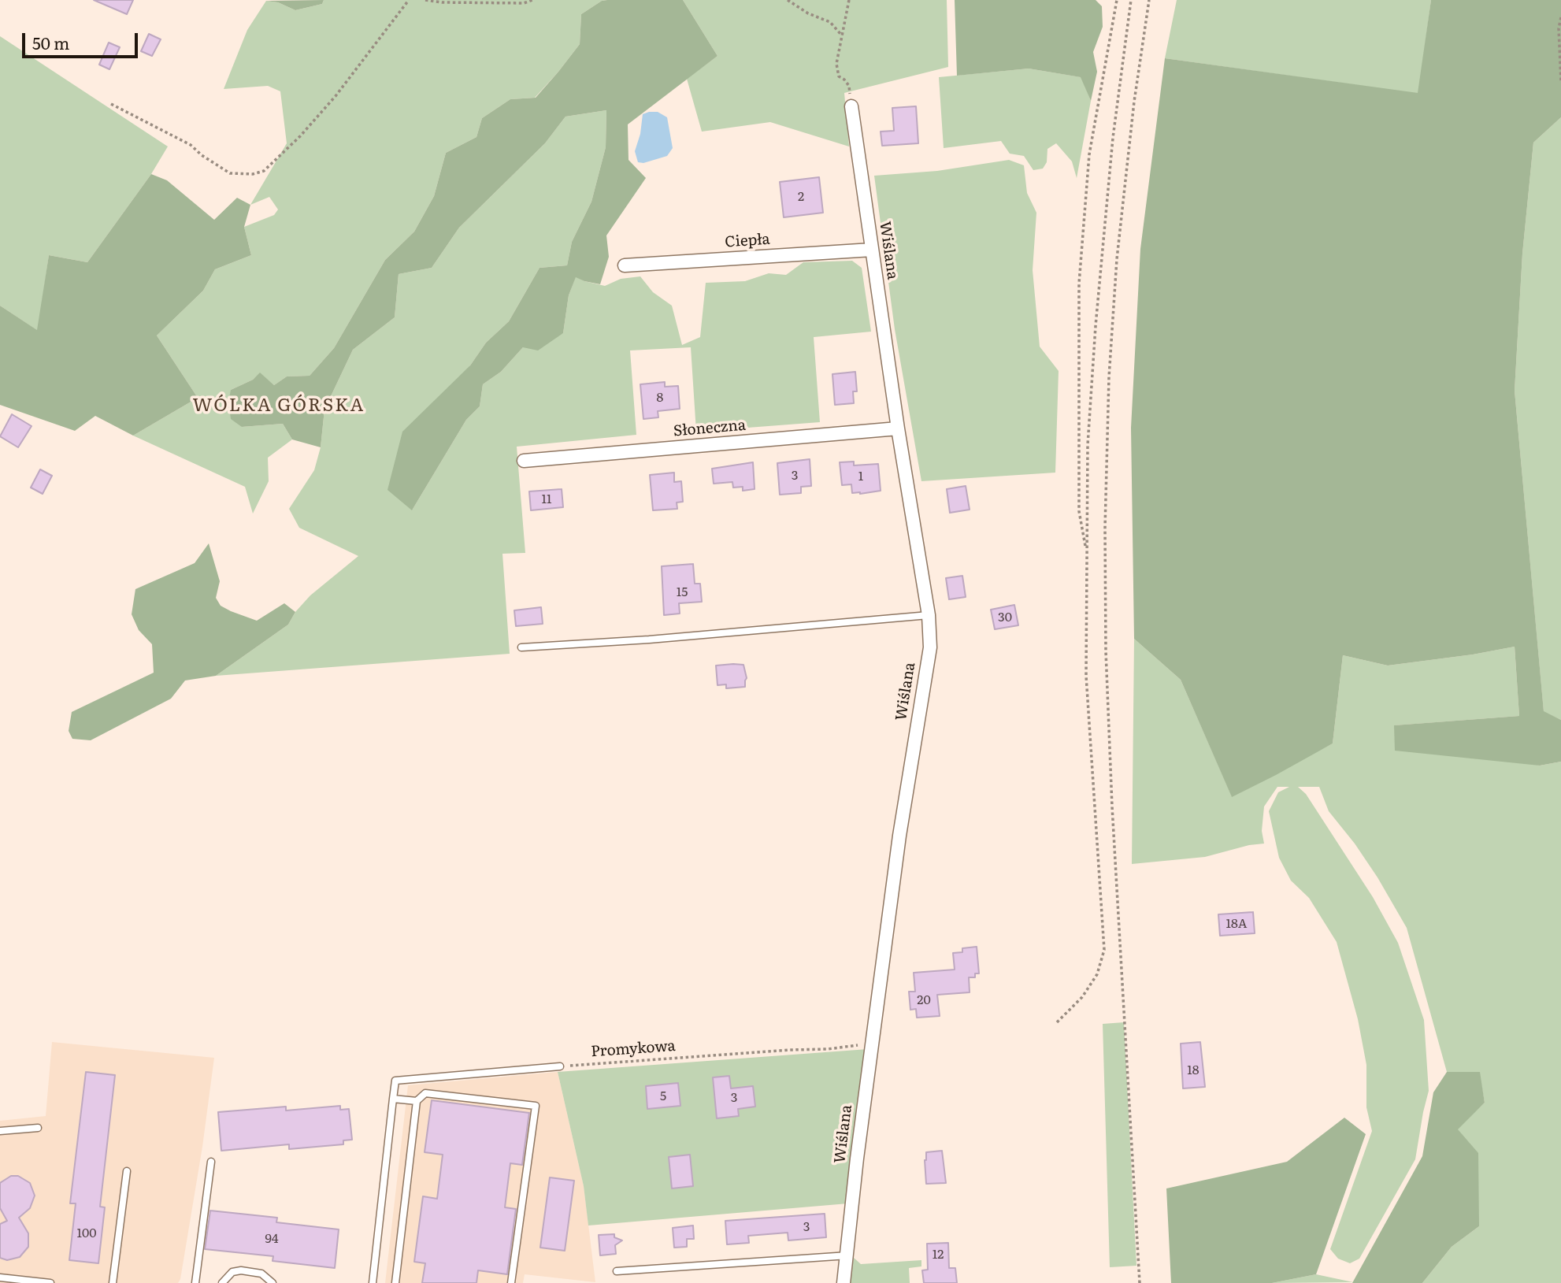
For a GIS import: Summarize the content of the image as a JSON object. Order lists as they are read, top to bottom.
{
  "streets": {
    "street": ["Ciepła", "Wiślana", "Słoneczna"],
    "path": ["Promykowa"]
  },
  "crossings": [
    ["Ciepła", "Wiślana"],
    ["Wiślana", "Słoneczna"],
    ["Wiślana", "Promykowa"]
  ],
  "districts": ["WÓLKA GÓRSKA"],
  "house_numbers": [
    "2",
    "8",
    "3",
    "1",
    "11",
    "15",
    "30",
    "18A",
    "20",
    "18",
    "5",
    "3",
    "3",
    "100",
    "94",
    "12"
  ],
  "scale_bar": "50 m"
}
